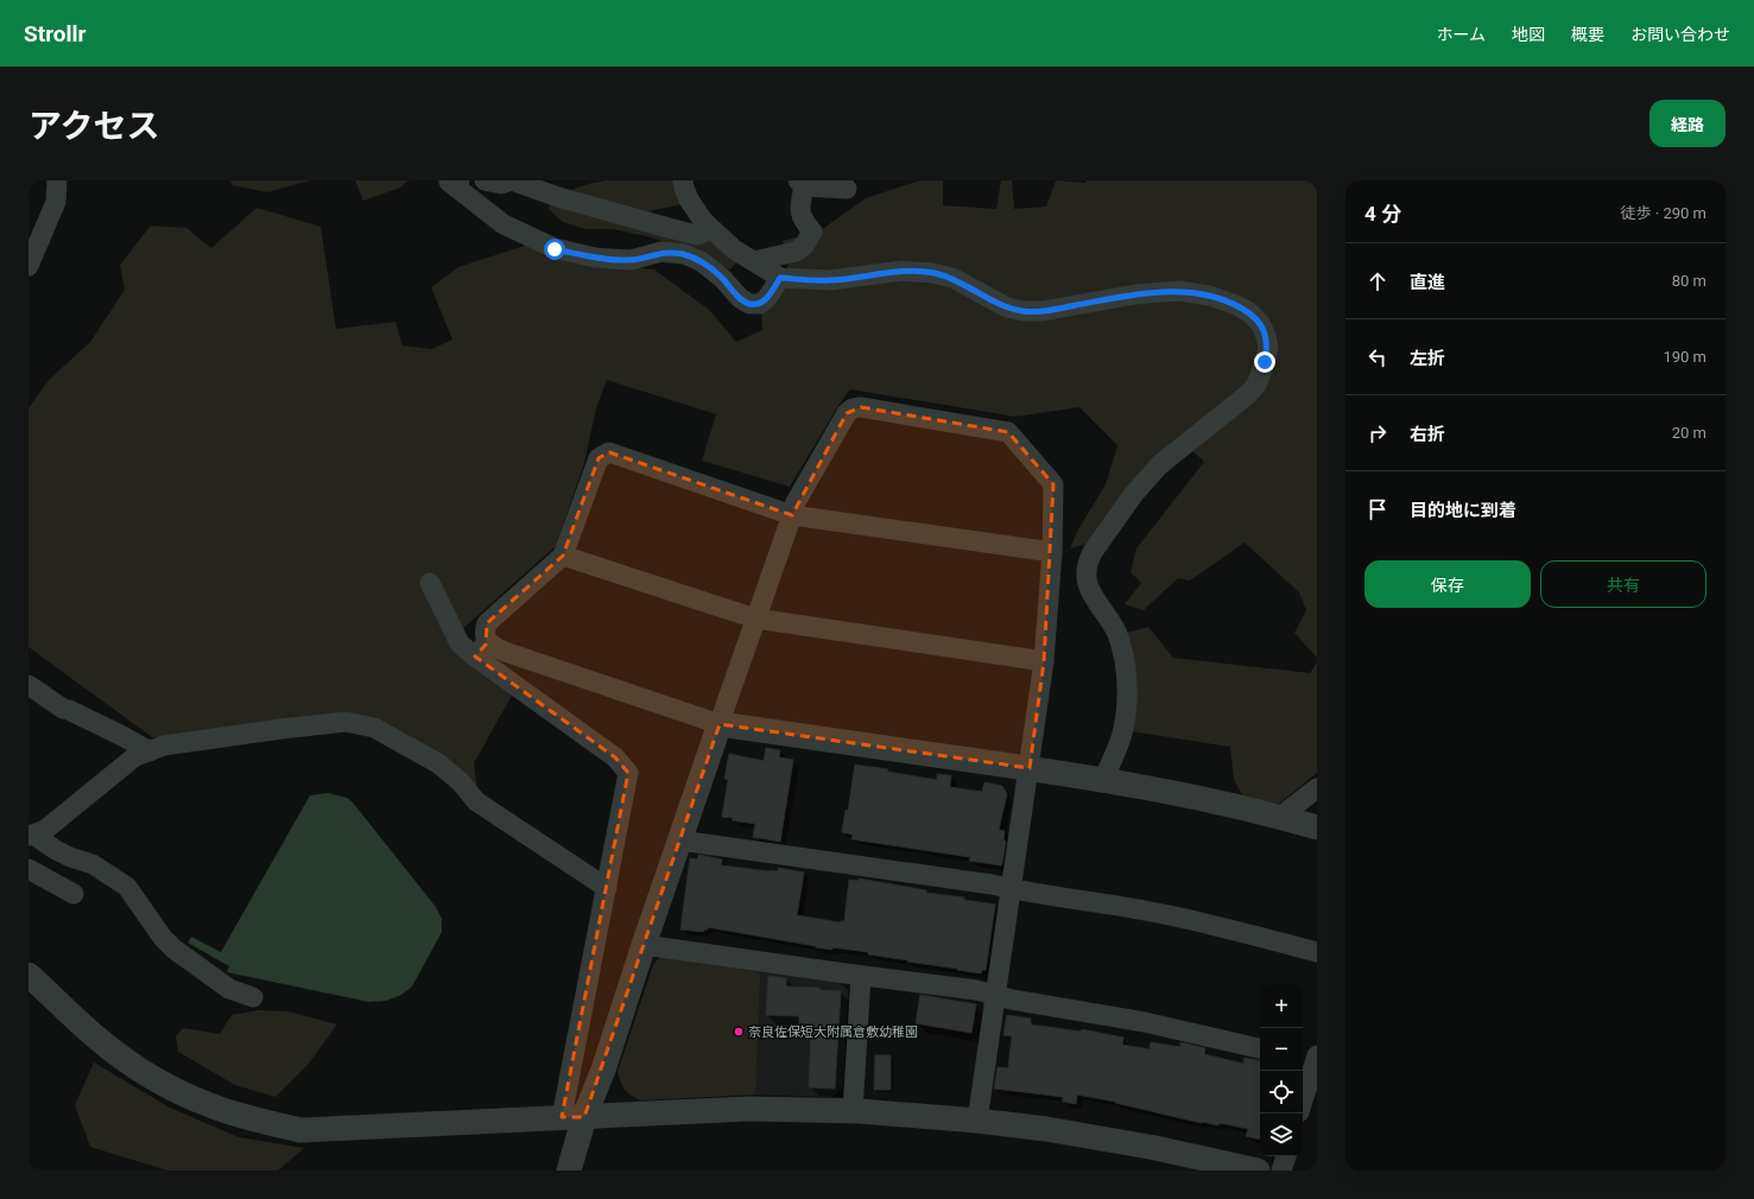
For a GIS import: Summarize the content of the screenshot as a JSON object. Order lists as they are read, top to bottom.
{
  "places": ["奈良佐保短大附属倉敷幼稚園"],
  "page": {
    "header": "Strollr",
    "nav": [
      "ホーム",
      "地図",
      "概要",
      "お問い合わせ"
    ],
    "title": "アクセス",
    "buttons": [
      "経路",
      ["保存", "共有"]
    ],
    "heading": ["4 分", "徒歩 · 290 m"],
    "list": [
      ["直進", "80 m"],
      ["左折", "190 m"],
      ["右折", "20 m"],
      "目的地に到着"
    ],
    "map_buttons": ["+", "−"]
  }
}
